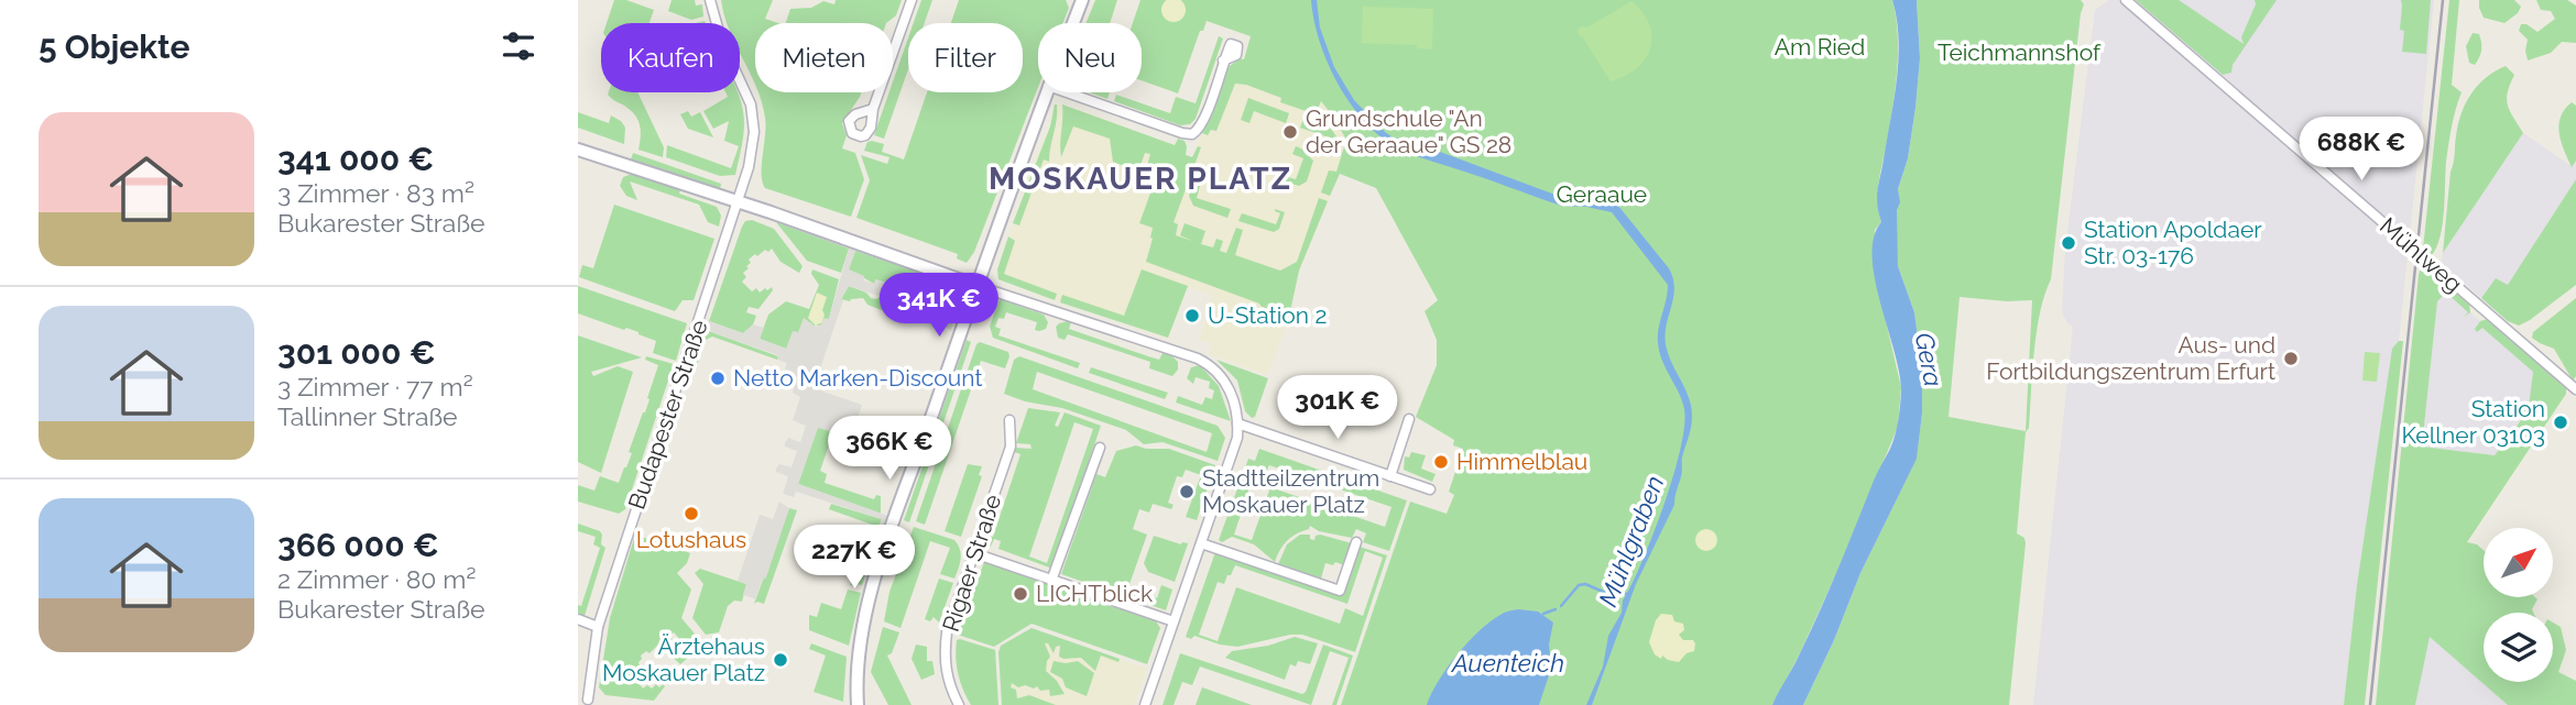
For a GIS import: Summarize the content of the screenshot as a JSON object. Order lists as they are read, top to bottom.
{
  "streets": {
    "street": ["Mühlweg", "Budapester Straße", "Rigaer Straße"]
  },
  "districts": ["MOSKAUER PLATZ"],
  "water": ["Gera", "Mühlgraben", "Auenteich"],
  "parks": ["Am Ried", "Teichmannshof", "Geraaue"],
  "places": [
    "Grundschule \"An der Geraaue\" GS 28",
    "Station Apoldaer Str. 03-176",
    "U-Station 2",
    "Aus- und Fortbildungszentrum Erfurt",
    "Netto Marken-Discount",
    "Station Kellner 03103",
    "Himmelblau",
    "Stadtteilzentrum Moskauer Platz",
    "Lotushaus",
    "LICHTblick",
    "Ärztehaus Moskauer Platz"
  ],
  "north": "top right",
  "page": {
    "heading": "5 Objekte",
    "chip": [
      "Kaufen",
      "Mieten",
      "Filter",
      "Neu"
    ],
    "list": [
      {
        "name": "341 000 €",
        "note": "3 Zimmer · 83 m² · Bukarester Straße"
      },
      {
        "name": "301 000 €",
        "note": "3 Zimmer · 77 m² · Tallinner Straße"
      },
      {
        "name": "366 000 €",
        "note": "2 Zimmer · 80 m² · Bukarester Straße"
      }
    ],
    "price": [
      "688K €",
      "341K €",
      "301K €",
      "366K €",
      "227K €"
    ]
  }
}
